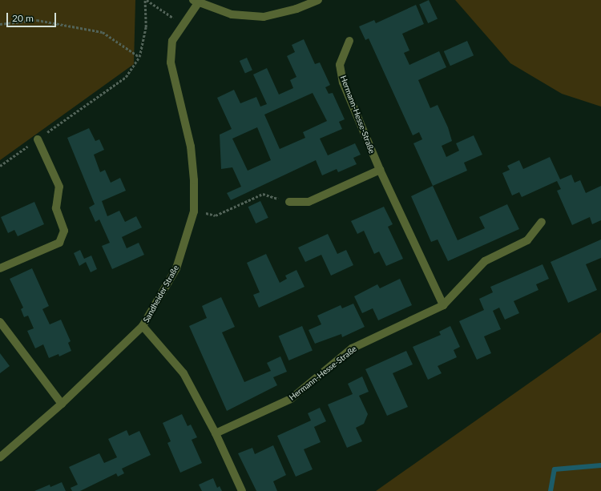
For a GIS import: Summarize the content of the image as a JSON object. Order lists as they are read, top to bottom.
{
  "streets": {
    "street": ["Hermann-Hesse-Straße", "Sandheider Straße"]
  },
  "scale_bar": "20 m"
}
